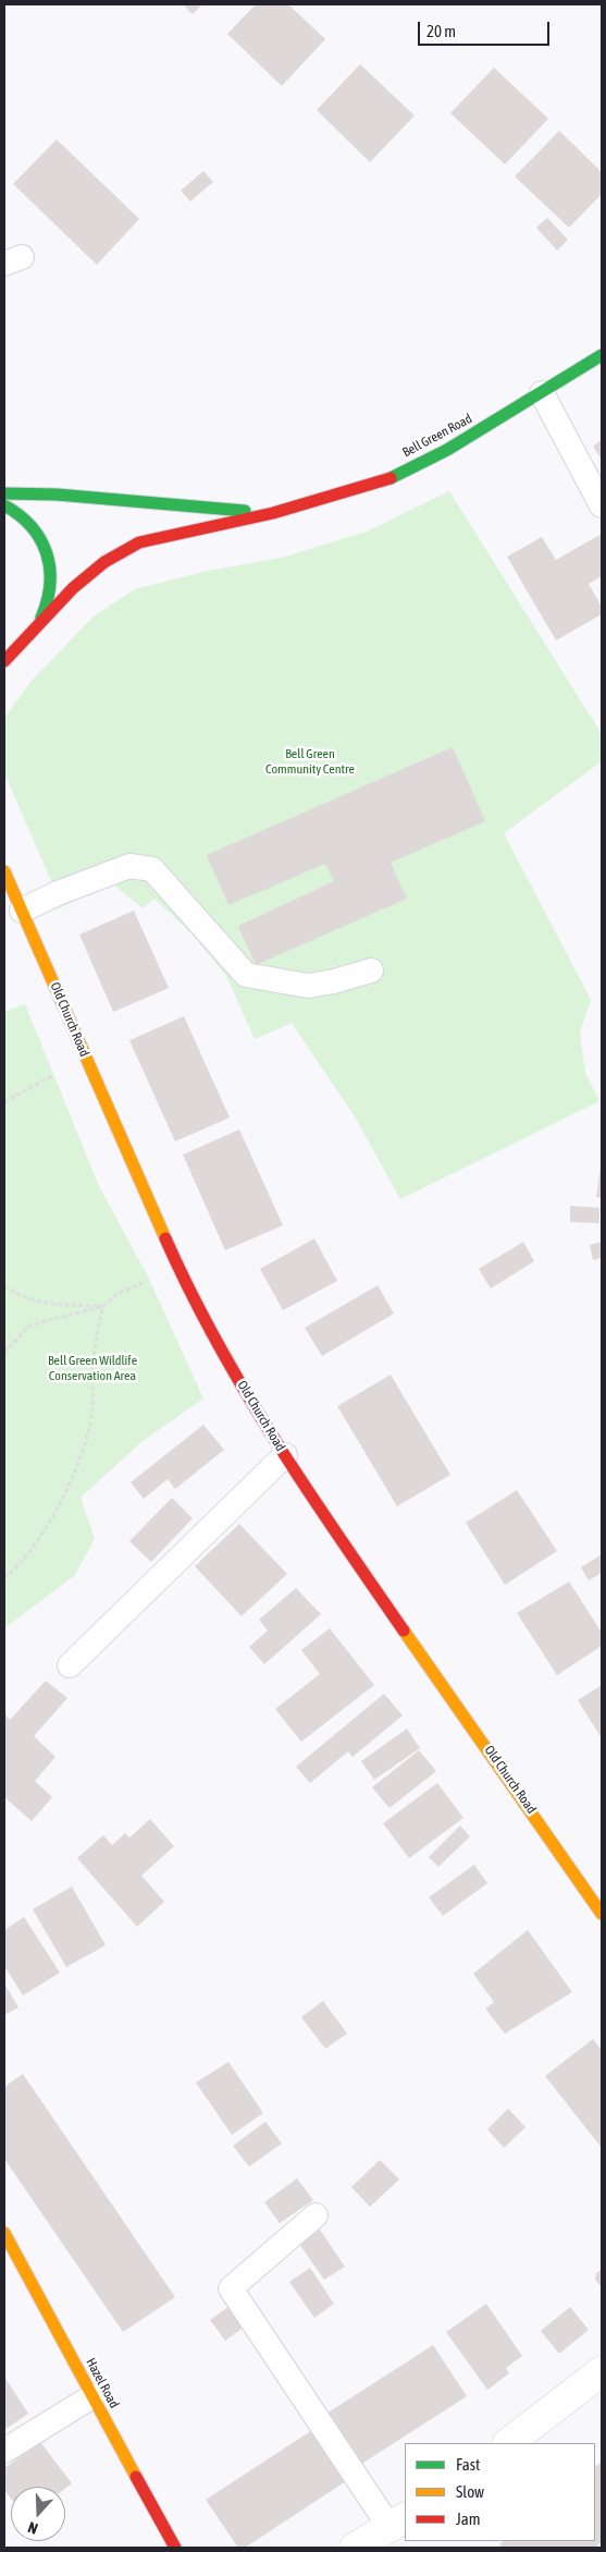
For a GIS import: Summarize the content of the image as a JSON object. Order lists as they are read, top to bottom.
{
  "streets": {
    "main road": ["Bell Green Road", "Old Church Road", "Hazel Road"]
  },
  "parks": ["Bell Green Community Centre", "Bell Green Wildlife Conservation Area"],
  "legend": ["Fast", "Slow", "Jam"],
  "scale_bar": "20 m",
  "north": "bottom"
}
